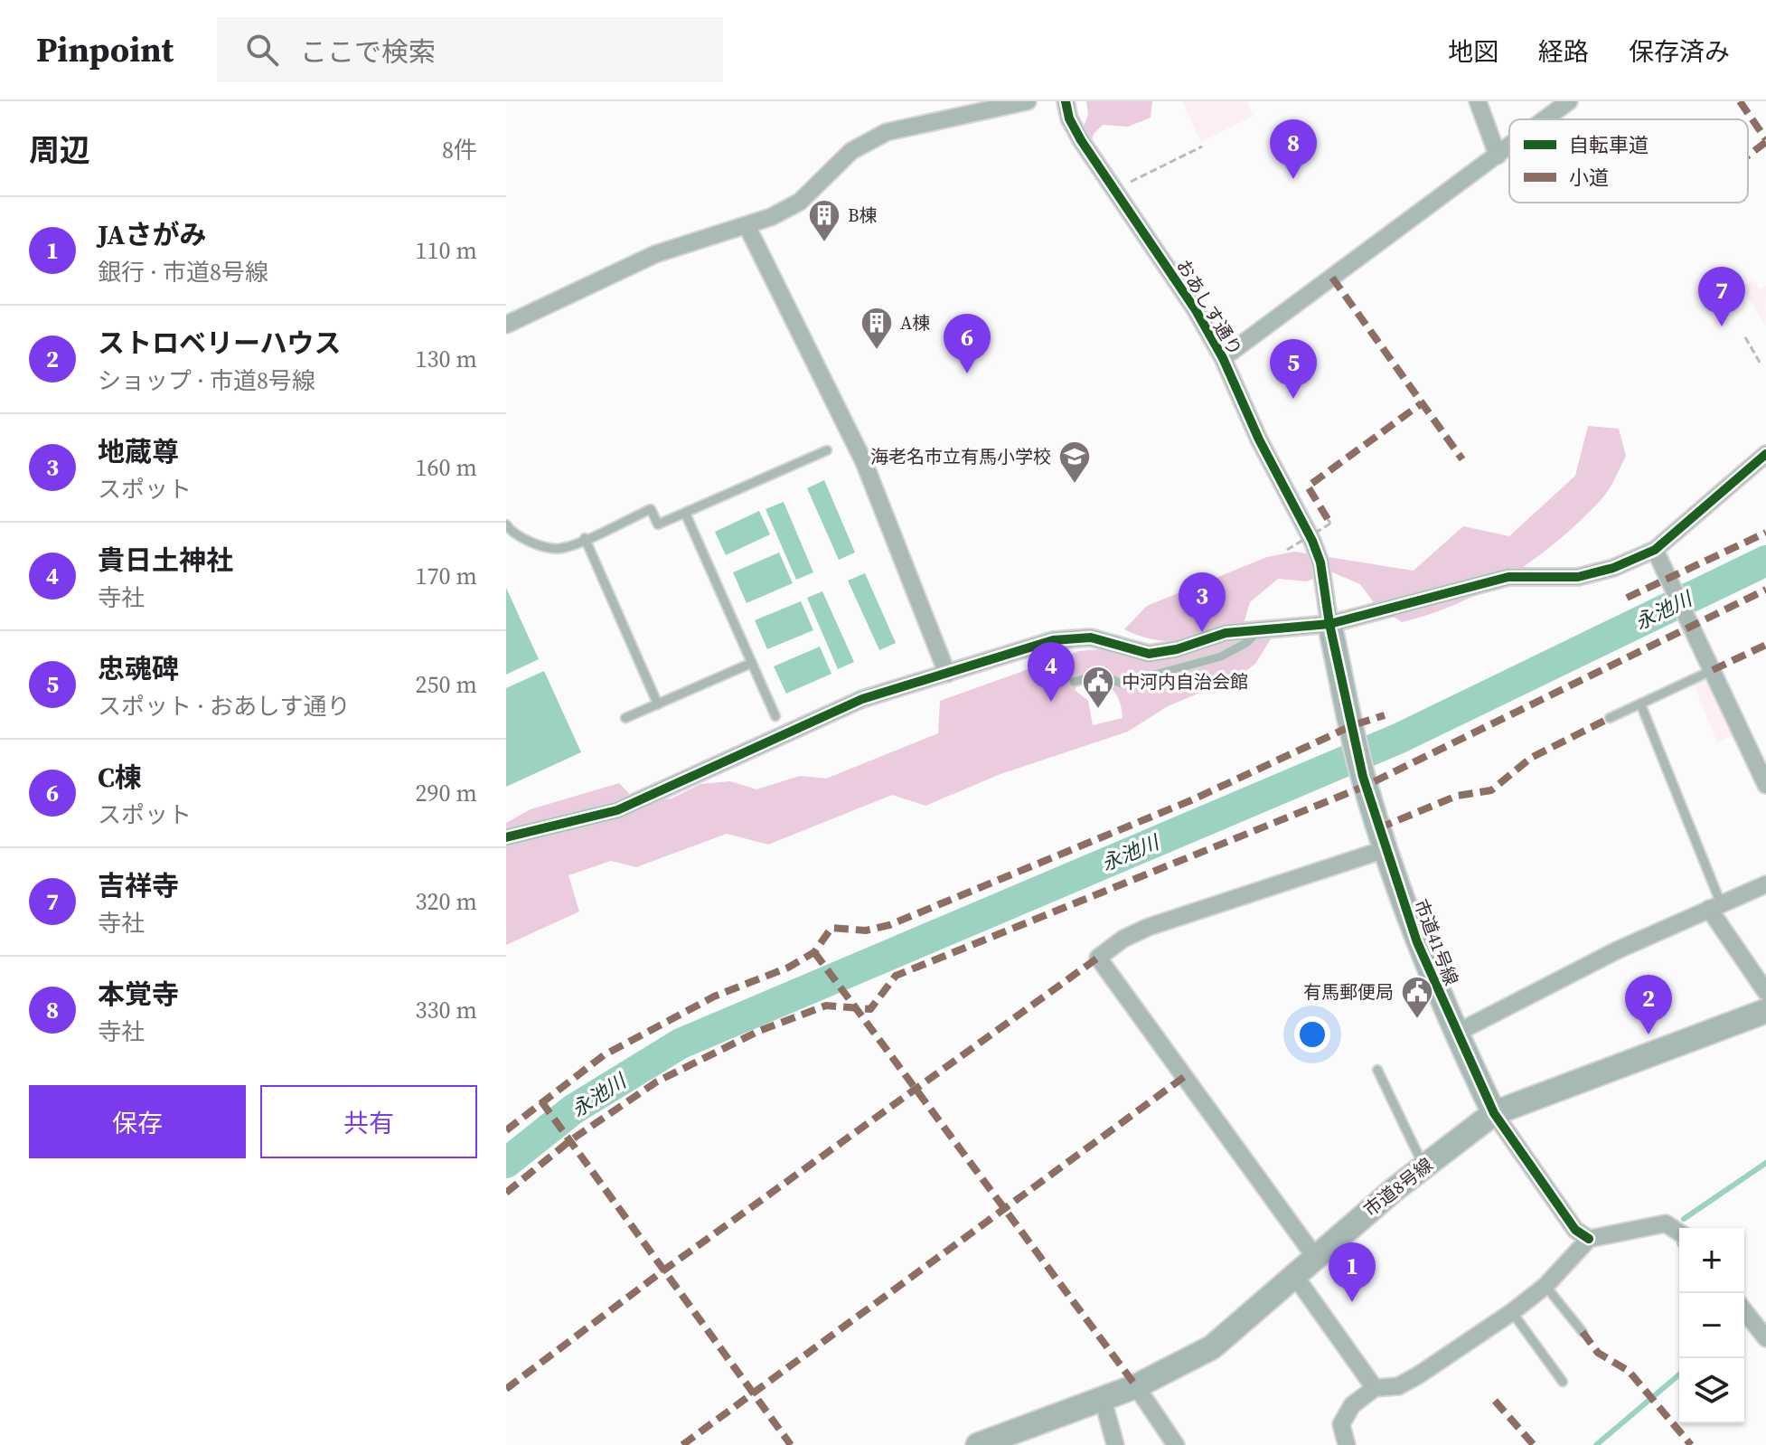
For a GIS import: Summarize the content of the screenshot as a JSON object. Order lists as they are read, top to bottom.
{
  "streets": {
    "street": ["おあしす通り", "市道41号線", "市道8号線"]
  },
  "crossings": [
    ["おあしす通り", "市道41号線"],
    ["市道41号線", "市道8号線"]
  ],
  "water": ["永池川"],
  "places": {
    "building": ["B棟", "A棟"],
    "school or university": ["海老名市立有馬小学校"],
    "public building": ["中河内自治会館", "有馬郵便局"]
  },
  "legend": ["自転車道", "小道"],
  "page": {
    "header": "Pinpoint",
    "search": "ここで検索",
    "nav": ["地図", "経路", "保存済み"],
    "heading": ["周辺", "8件"],
    "pins": [
      "8",
      "7",
      "6",
      "5",
      "3",
      "4",
      "2",
      "1"
    ],
    "list": [
      {
        "mark": "1",
        "name": "JAさがみ",
        "note": "銀行 · 市道8号線",
        "value": "110 m"
      },
      {
        "mark": "2",
        "name": "ストロベリーハウス",
        "note": "ショップ · 市道8号線",
        "value": "130 m"
      },
      {
        "mark": "3",
        "name": "地蔵尊",
        "note": "スポット",
        "value": "160 m"
      },
      {
        "mark": "4",
        "name": "貴日土神社",
        "note": "寺社",
        "value": "170 m"
      },
      {
        "mark": "5",
        "name": "忠魂碑",
        "note": "スポット · おあしす通り",
        "value": "250 m"
      },
      {
        "mark": "6",
        "name": "C棟",
        "note": "スポット",
        "value": "290 m"
      },
      {
        "mark": "7",
        "name": "吉祥寺",
        "note": "寺社",
        "value": "320 m"
      },
      {
        "mark": "8",
        "name": "本覚寺",
        "note": "寺社",
        "value": "330 m"
      }
    ],
    "buttons": ["保存", "共有"],
    "map_buttons": ["+", "−"]
  }
}
